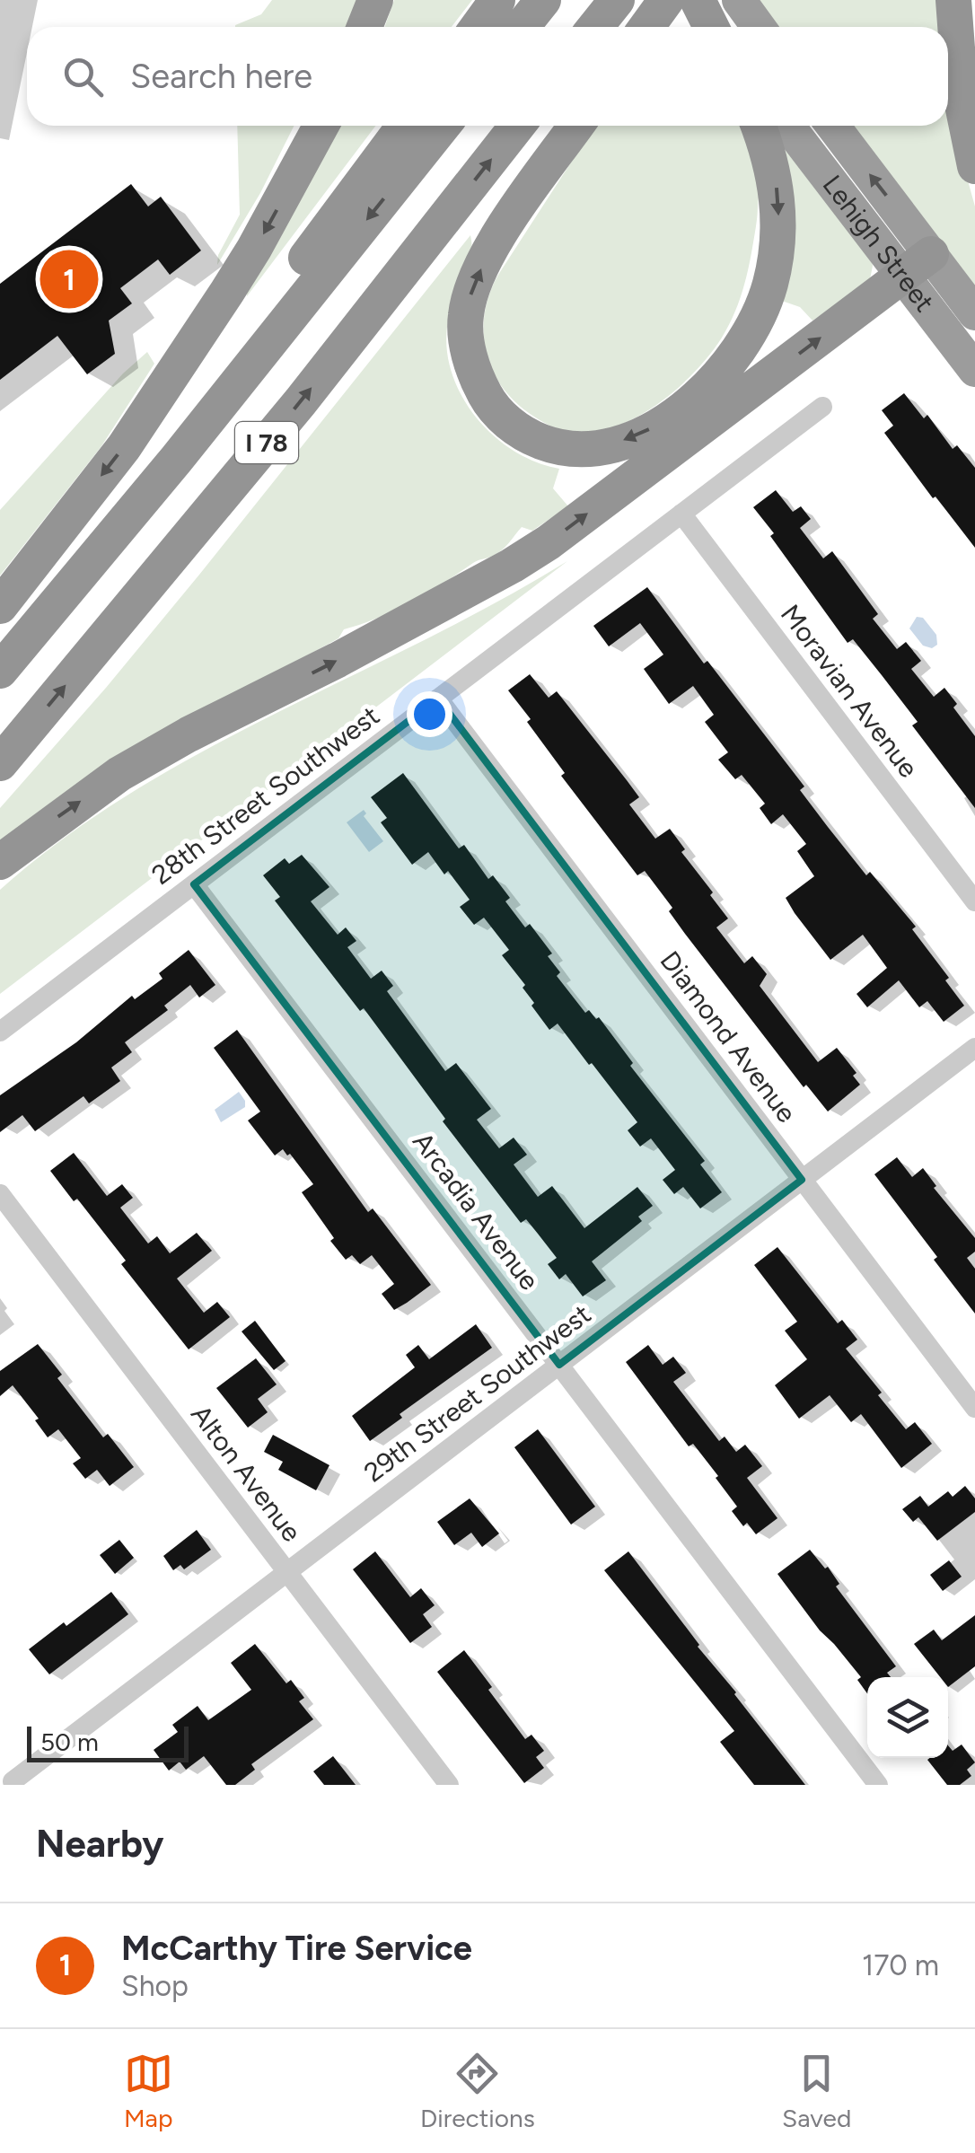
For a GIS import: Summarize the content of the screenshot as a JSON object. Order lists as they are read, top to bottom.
{
  "streets": {
    "highway": ["Lehigh Street", "I 78"],
    "street": [
      "Moravian Avenue",
      "28th Street Southwest",
      "Diamond Avenue",
      "Arcadia Avenue",
      "29th Street Southwest",
      "Alton Avenue"
    ]
  },
  "crossings": [
    ["Moravian Avenue", "28th Street Southwest"],
    ["28th Street Southwest", "Diamond Avenue"],
    ["28th Street Southwest", "Arcadia Avenue"],
    ["Diamond Avenue", "29th Street Southwest"],
    ["Arcadia Avenue", "29th Street Southwest"],
    ["29th Street Southwest", "Alton Avenue"]
  ],
  "scale_bar": "50 m",
  "page": {
    "search": "Search here",
    "pins": "1",
    "scale": "50 m",
    "heading": "Nearby",
    "list": [
      {
        "mark": "1",
        "name": "McCarthy Tire Service",
        "note": "Shop",
        "value": "170 m"
      }
    ],
    "nav": ["Map", "Directions", "Saved"]
  }
}
